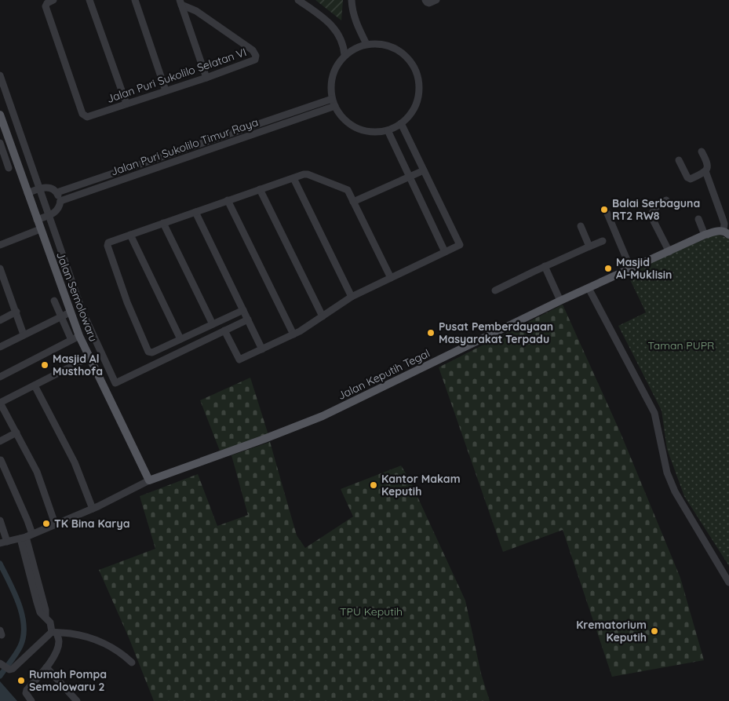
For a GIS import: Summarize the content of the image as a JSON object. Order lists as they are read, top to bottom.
{
  "streets": {
    "main road": ["Jalan Semolowaru", "Jalan Keputih Tegal"],
    "street": ["Jalan Puri Sukolilo Selatan VI", "Jalan Puri Sukolilo Timur Raya"]
  },
  "crossings": [
    ["Jalan Puri Sukolilo Timur Raya", "Jalan Semolowaru"],
    ["Jalan Semolowaru", "Jalan Keputih Tegal"]
  ],
  "parks": ["Taman PUPR", "TPU Keputih"],
  "places": [
    "Balai Serbaguna RT2 RW8",
    "Masjid Al-Muklisin",
    "Pusat Pemberdayaan Masyarakat Terpadu",
    "Masjid Al Musthofa",
    "Kantor Makam Keputih",
    "TK Bina Karya",
    "Krematorium Keputih",
    "Rumah Pompa Semolowaru 2"
  ]
}
